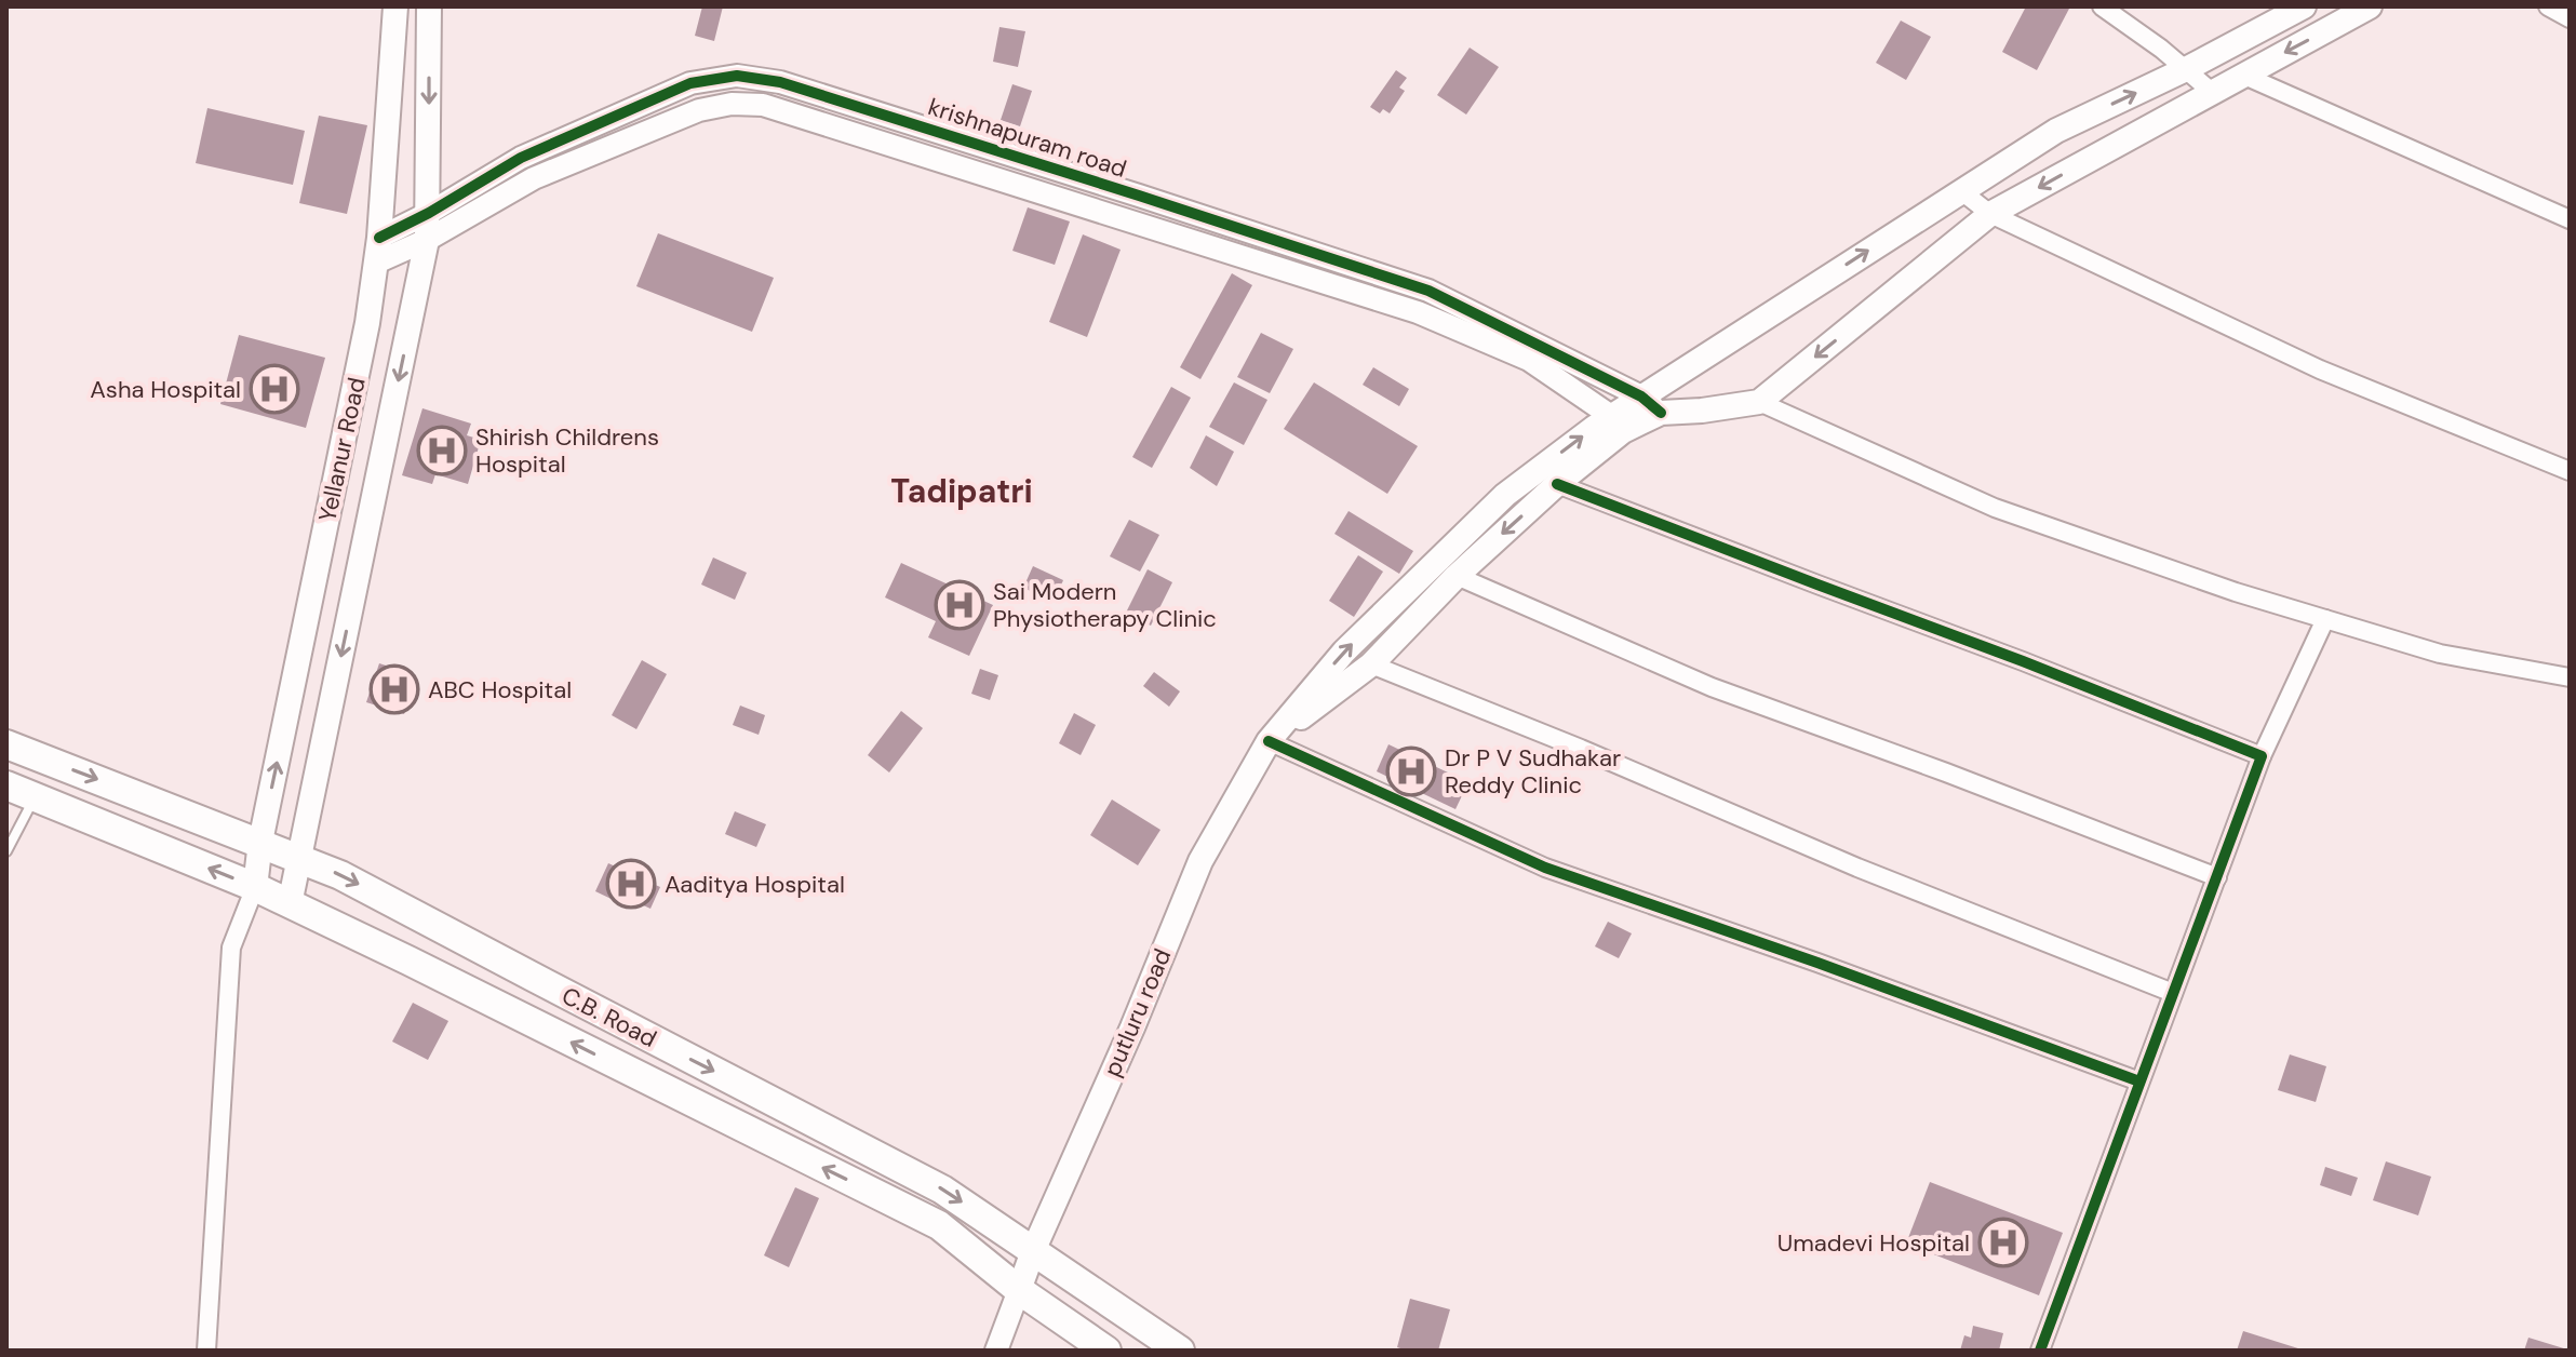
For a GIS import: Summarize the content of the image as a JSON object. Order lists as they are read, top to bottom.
{
  "streets": {
    "highway": ["C.B. Road"],
    "main road": ["Yellanur Road", "putluru road"],
    "street": ["krishnapuram road"]
  },
  "crossings": [
    ["krishnapuram road", "Yellanur Road"],
    ["Yellanur Road", "C.B. Road"],
    ["putluru road", "C.B. Road"]
  ],
  "districts": ["Tadipatri"],
  "places": {
    "hospital": [
      "Asha Hospital",
      "Shirish Childrens Hospital",
      "Sai Modern Physiotherapy Clinic",
      "ABC Hospital",
      "Dr P V Sudhakar Reddy Clinic",
      "Aaditya Hospital",
      "Umadevi Hospital"
    ]
  }
}
